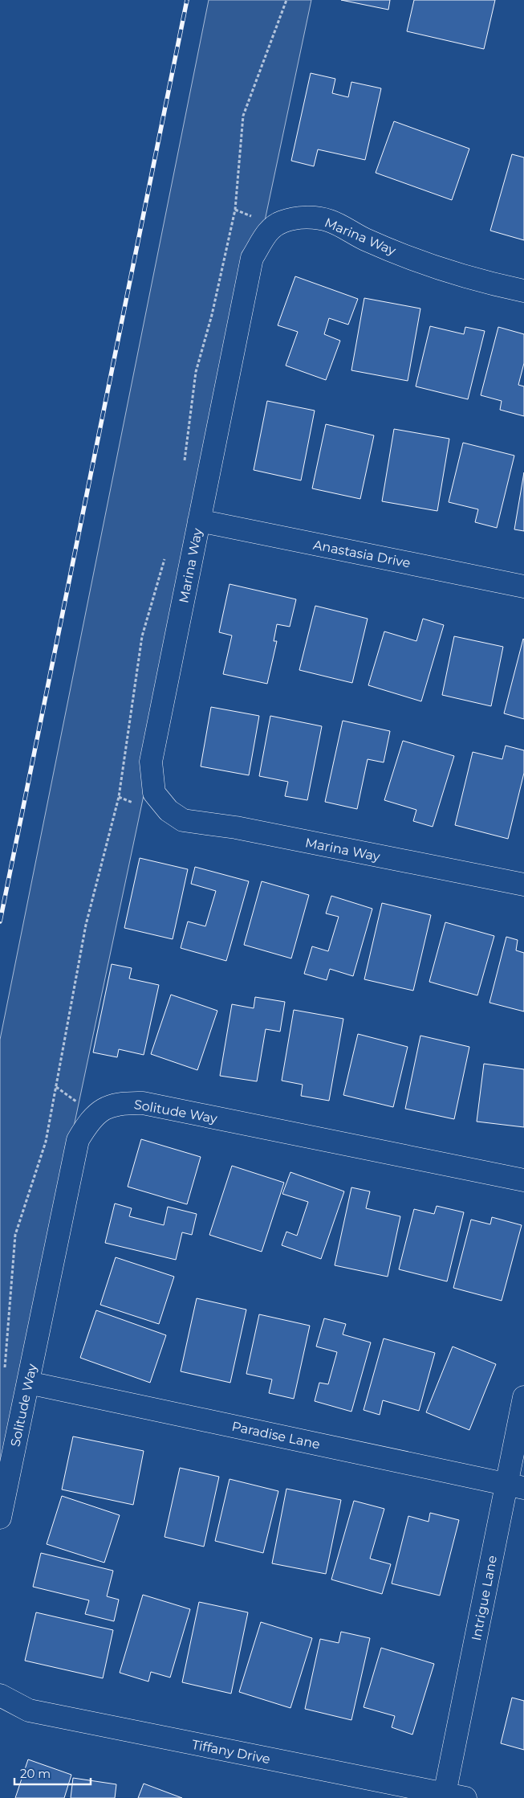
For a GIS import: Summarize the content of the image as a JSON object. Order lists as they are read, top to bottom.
{
  "streets": {
    "street": [
      "Marina Way",
      "Anastasia Drive",
      "Solitude Way",
      "Paradise Lane",
      "Intrigue Lane",
      "Tiffany Drive"
    ]
  },
  "crossings": [
    ["Marina Way", "Anastasia Drive"],
    ["Solitude Way", "Paradise Lane"],
    ["Paradise Lane", "Intrigue Lane"],
    ["Intrigue Lane", "Tiffany Drive"]
  ],
  "scale_bar": "20 m"
}
